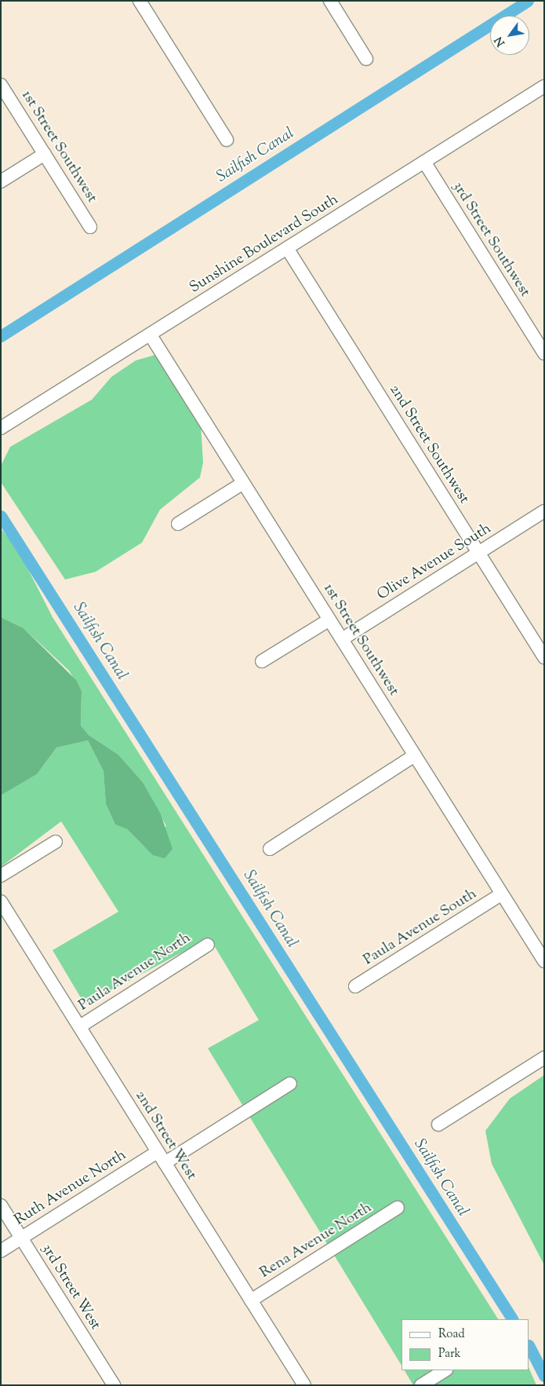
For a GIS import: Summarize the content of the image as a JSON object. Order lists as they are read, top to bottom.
{
  "streets": {
    "street": [
      "1st Street Southwest",
      "3rd Street Southwest",
      "Sunshine Boulevard South",
      "2nd Street Southwest",
      "Olive Avenue South",
      "Paula Avenue South",
      "Paula Avenue North",
      "2nd Street West",
      "Ruth Avenue North",
      "Rena Avenue North",
      "3rd Street West"
    ]
  },
  "crossings": [
    ["1st Street Southwest", "Sunshine Boulevard South"],
    ["1st Street Southwest", "Olive Avenue South"],
    ["1st Street Southwest", "Paula Avenue South"],
    ["3rd Street Southwest", "Sunshine Boulevard South"],
    ["Sunshine Boulevard South", "2nd Street Southwest"],
    ["2nd Street Southwest", "Olive Avenue South"],
    ["Paula Avenue North", "2nd Street West"],
    ["2nd Street West", "Ruth Avenue North"],
    ["2nd Street West", "Rena Avenue North"],
    ["Ruth Avenue North", "3rd Street West"]
  ],
  "water": ["Sailfish Canal"],
  "legend": ["Road", "Park"],
  "north": "bottom left"
}
